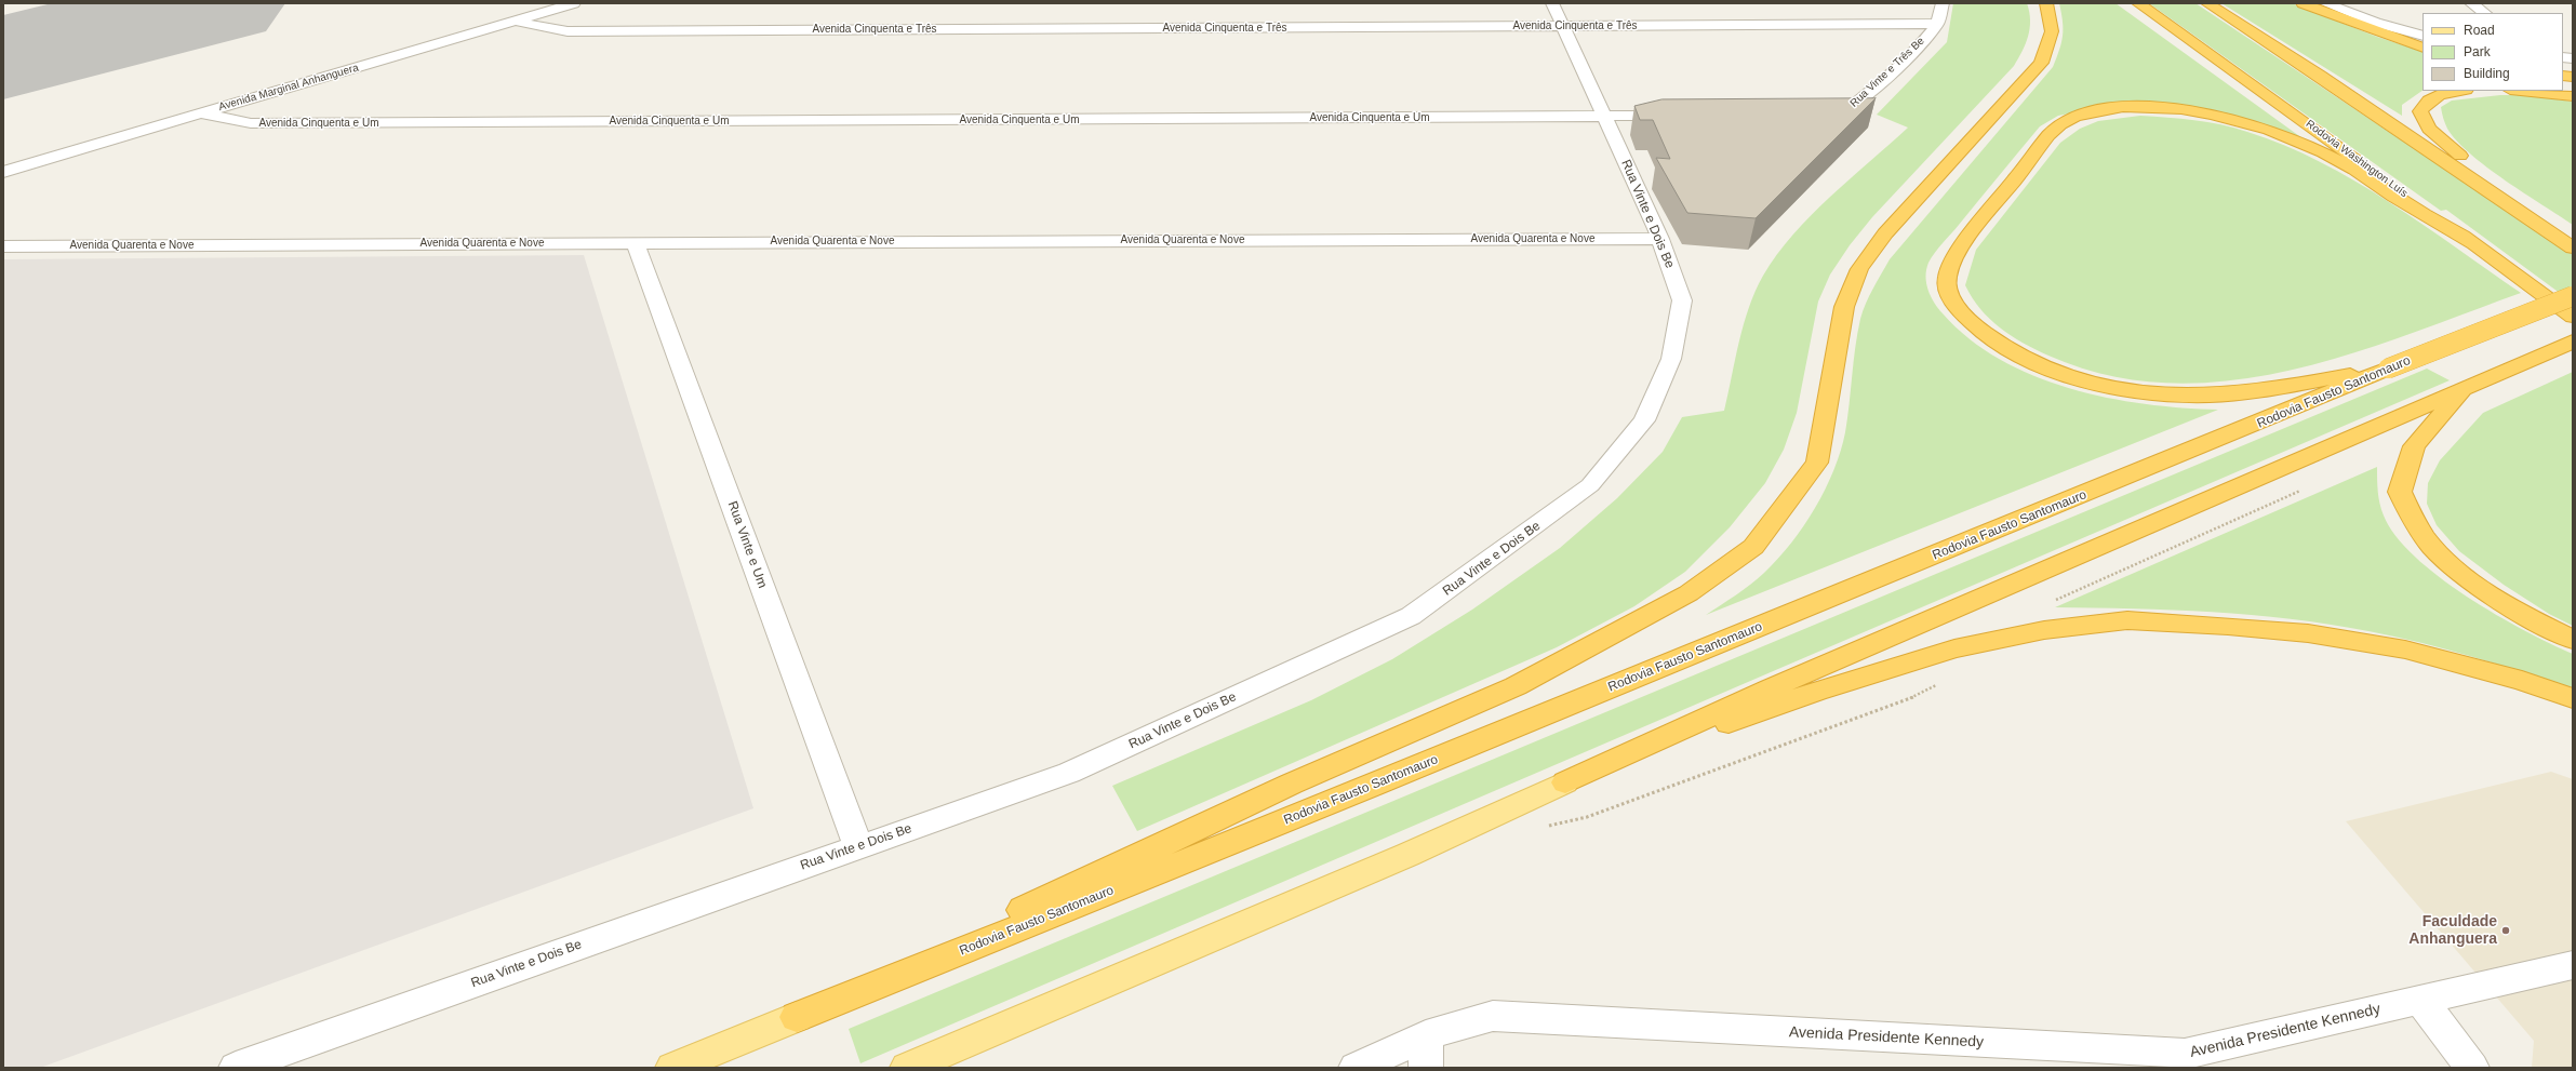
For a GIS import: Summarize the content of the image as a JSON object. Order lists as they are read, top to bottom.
{
  "streets": {
    "highway": ["Rodovia Washington Luís", "Rodovia Fausto Santomauro"],
    "street": [
      "Avenida Cinquenta e Três",
      "Rua Vinte e Três Be",
      "Avenida Marginal Anhanguera",
      "Avenida Cinquenta e Um",
      "Rua Vinte e Dois Be",
      "Avenida Quarenta e Nove",
      "Rua Vinte e Um",
      "Avenida Presidente Kennedy"
    ]
  },
  "crossings": [
    ["Avenida Cinquenta e Três", "Rua Vinte e Três Be"],
    ["Avenida Cinquenta e Três", "Avenida Marginal Anhanguera"],
    ["Avenida Cinquenta e Três", "Rua Vinte e Dois Be"],
    ["Avenida Marginal Anhanguera", "Avenida Cinquenta e Um"],
    ["Avenida Cinquenta e Um", "Rua Vinte e Dois Be"],
    ["Rua Vinte e Dois Be", "Avenida Quarenta e Nove"],
    ["Rua Vinte e Dois Be", "Rua Vinte e Um"],
    ["Avenida Quarenta e Nove", "Rua Vinte e Um"]
  ],
  "places": ["Faculdade Anhanguera"],
  "legend": ["Road", "Park", "Building"]
}
